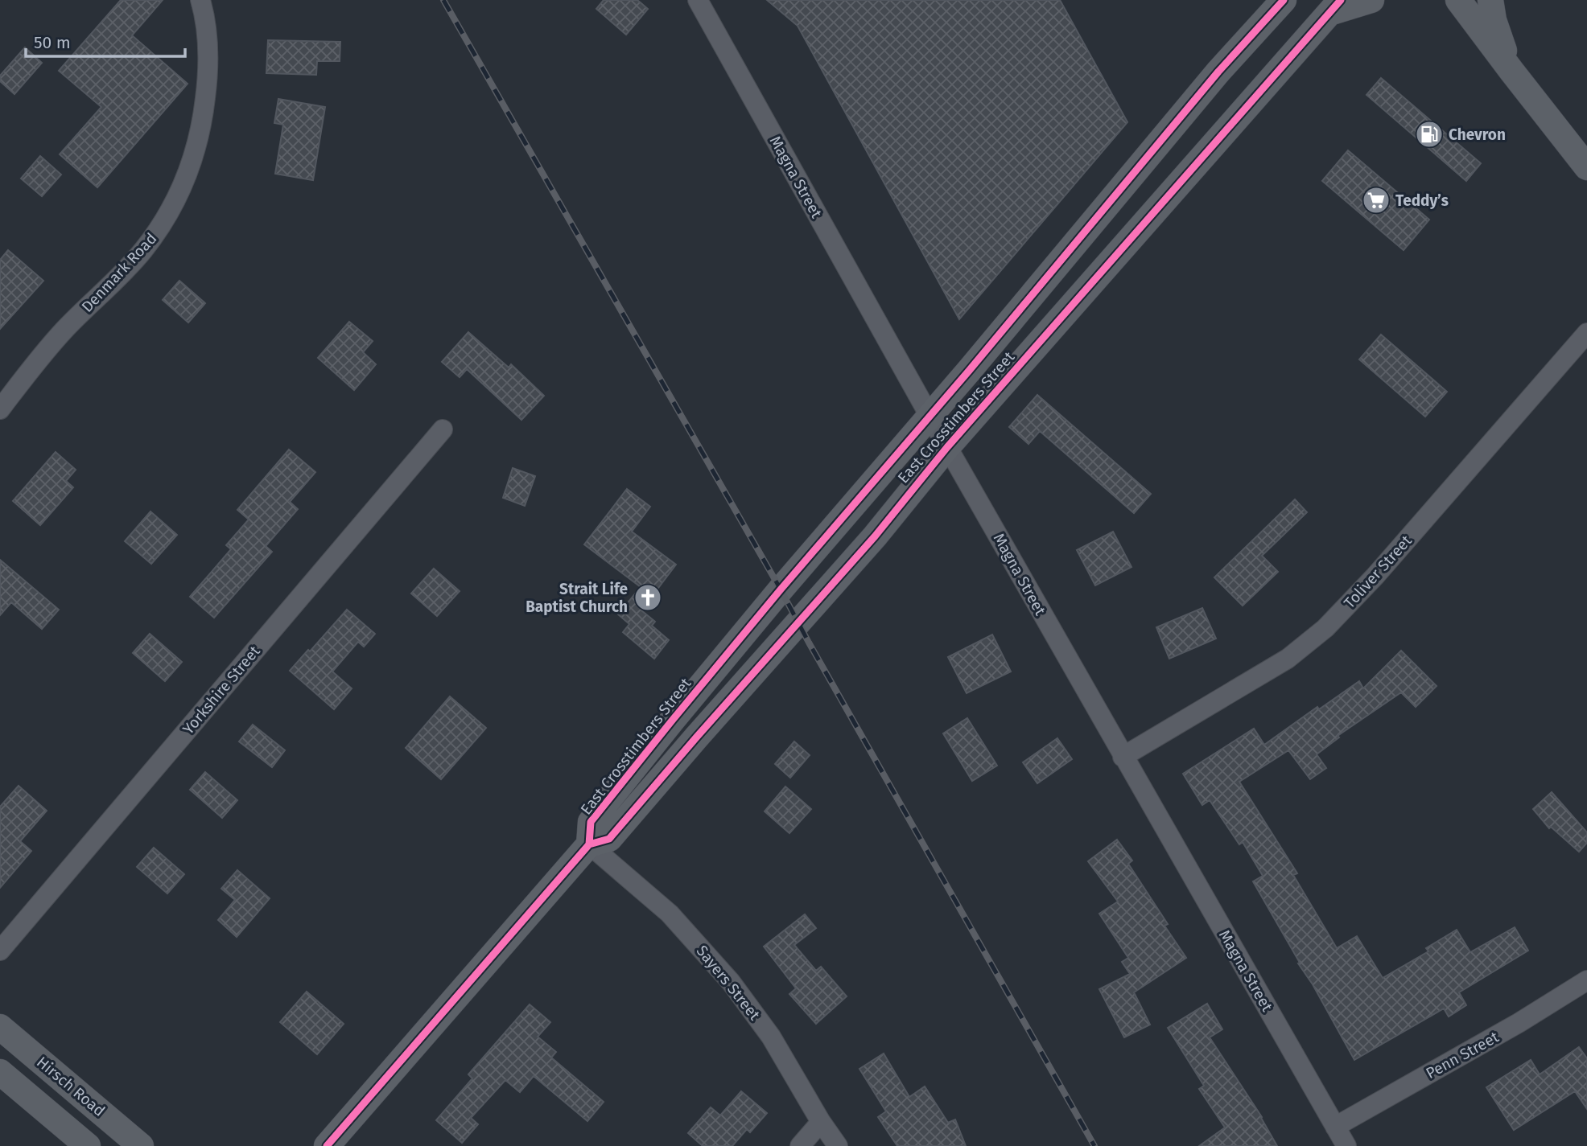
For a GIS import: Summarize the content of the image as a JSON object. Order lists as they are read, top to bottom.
{
  "streets": {
    "main road": ["East Crosstimbers Street", "Hirsch Road"],
    "street": [
      "Magna Street",
      "Denmark Road",
      "Toliver Street",
      "Yorkshire Street",
      "Sayers Street",
      "Penn Street"
    ]
  },
  "crossings": [
    ["Magna Street", "East Crosstimbers Street"],
    ["Magna Street", "Toliver Street"],
    ["Magna Street", "Penn Street"],
    ["East Crosstimbers Street", "Sayers Street"]
  ],
  "places": {
    "fuel station": ["Chevron"],
    "supermarket": ["Teddy’s"],
    "church": ["Strait Life Baptist Church"]
  },
  "scale_bar": "50 m"
}
